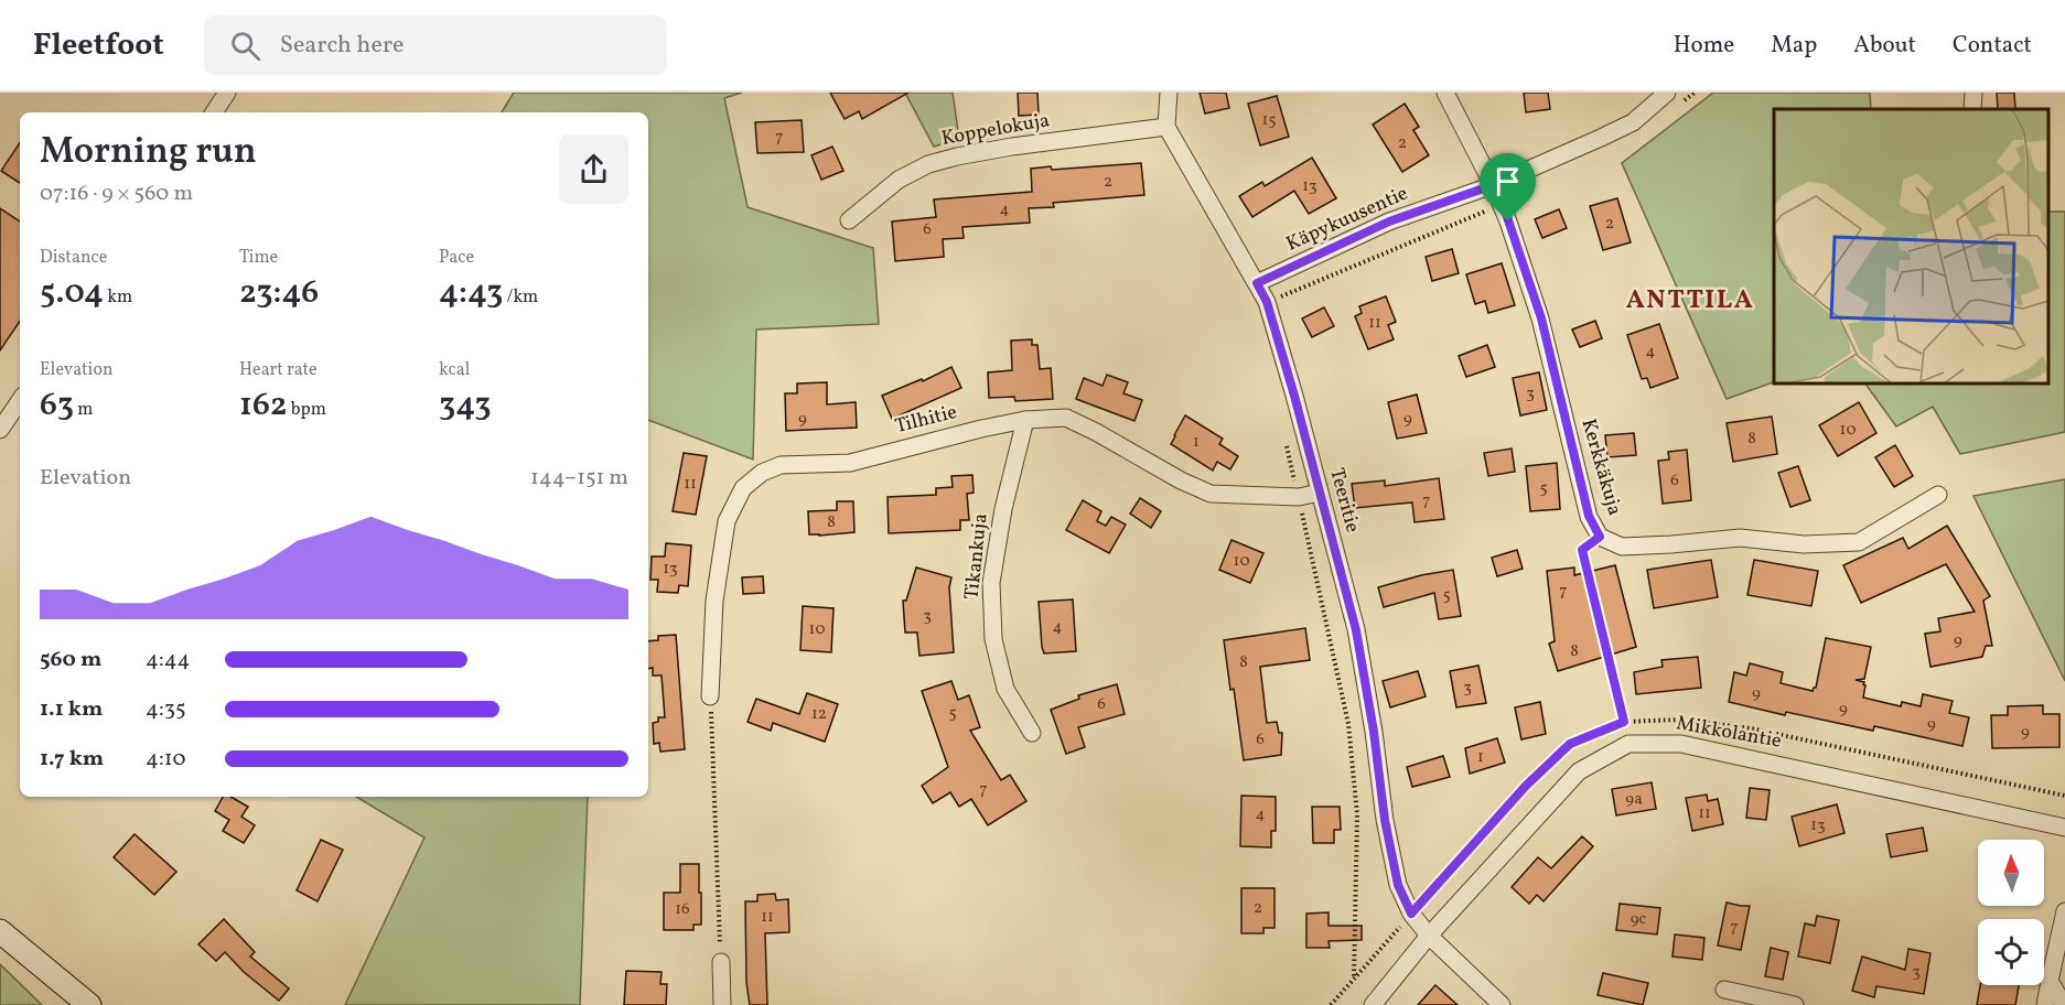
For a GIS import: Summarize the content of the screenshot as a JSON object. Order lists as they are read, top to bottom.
{
  "streets": {
    "street": [
      "Koppelokuja",
      "Käpykuusentie",
      "Tilhitie",
      "Kerkkäkuja",
      "Teeritie",
      "Tikankuja",
      "Mikkolantie"
    ]
  },
  "crossings": [
    ["Koppelokuja", "Teeritie"],
    ["Käpykuusentie", "Kerkkäkuja"],
    ["Käpykuusentie", "Teeritie"],
    ["Tilhitie", "Teeritie"],
    ["Tilhitie", "Tikankuja"],
    ["Teeritie", "Mikkolantie"]
  ],
  "districts": ["ANTTILA"],
  "house_numbers": [
    "15",
    "7",
    "2",
    "2",
    "13",
    "4",
    "2",
    "6",
    "11",
    "4",
    "3",
    "9",
    "9",
    "10",
    "8",
    "1",
    "6",
    "11",
    "5",
    "7",
    "8",
    "10",
    "13",
    "7",
    "5",
    "3",
    "4",
    "10",
    "9",
    "8",
    "8",
    "3",
    "9",
    "6",
    "9",
    "5",
    "12",
    "9",
    "9",
    "6",
    "1",
    "7",
    "9a",
    "11",
    "4",
    "13",
    "2",
    "16",
    "11",
    "9c",
    "7",
    "3"
  ],
  "north": "top",
  "page": {
    "header": "Fleetfoot",
    "search": "Search here",
    "nav": [
      "Home",
      "Map",
      "About",
      "Contact"
    ],
    "heading": ["Morning run", "07:16 · 9 × 560 m"],
    "stats": [
      ["Distance", "5.04 km"],
      ["Time", "23:46"],
      ["Pace", "4:43 /km"],
      ["Elevation", "63 m"],
      ["Heart rate", "162 bpm"],
      ["kcal", "343"]
    ],
    "chart": ["Elevation", "144–151 m"],
    "list": [
      {
        "name": "560 m",
        "note": "4:44"
      },
      {
        "name": "1.1 km",
        "note": "4:35"
      },
      {
        "name": "1.7 km",
        "note": "4:10"
      }
    ]
  }
}
